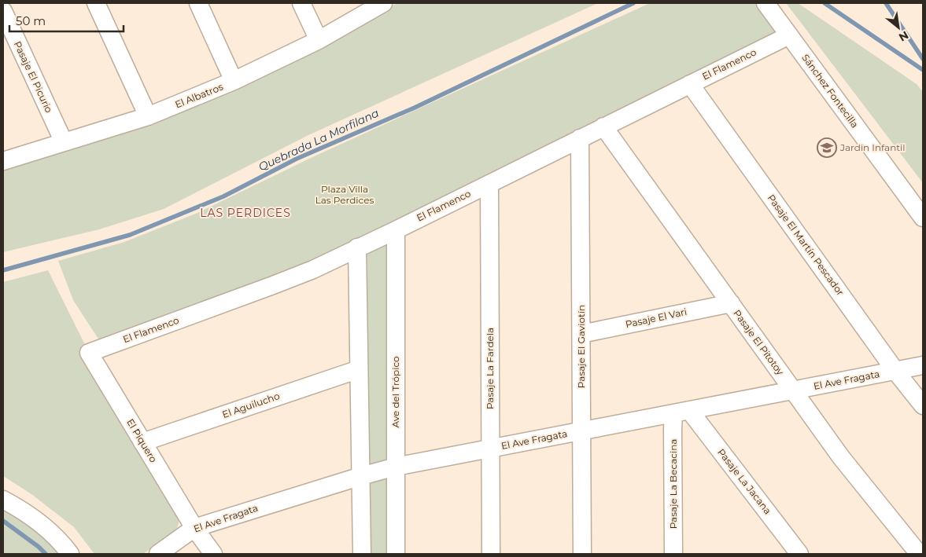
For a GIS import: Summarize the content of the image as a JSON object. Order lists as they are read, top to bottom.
{
  "streets": {
    "street": [
      "El Flamenco",
      "Pasaje El Picurio",
      "Sánchez Fontecilla",
      "El Albatros",
      "Pasaje El Martín Pescador",
      "Pasaje El Vari",
      "Pasaje El Pitotoy",
      "Pasaje El Gaviotín",
      "Pasaje La Fardela",
      "El Ave Fragata",
      "Ave del Trópico",
      "El Aguilucho",
      "El Piquero",
      "Pasaje La Jacana",
      "Pasaje La Becacina"
    ]
  },
  "crossings": [
    ["El Flamenco", "Sánchez Fontecilla"],
    ["El Flamenco", "Pasaje El Martín Pescador"],
    ["El Flamenco", "Pasaje El Pitotoy"],
    ["El Flamenco", "Pasaje El Gaviotín"],
    ["El Flamenco", "Pasaje La Fardela"],
    ["El Flamenco", "Ave del Trópico"],
    ["El Flamenco", "El Piquero"],
    ["Pasaje El Picurio", "El Albatros"],
    ["Pasaje El Martín Pescador", "El Ave Fragata"],
    ["Pasaje El Vari", "Pasaje El Pitotoy"],
    ["Pasaje El Vari", "Pasaje El Gaviotín"],
    ["Pasaje El Pitotoy", "El Ave Fragata"],
    ["Pasaje El Gaviotín", "El Ave Fragata"],
    ["Pasaje La Fardela", "El Ave Fragata"],
    ["El Ave Fragata", "Ave del Trópico"],
    ["El Ave Fragata", "El Piquero"],
    ["El Ave Fragata", "Pasaje La Jacana"],
    ["El Ave Fragata", "Pasaje La Becacina"],
    ["El Aguilucho", "El Piquero"],
    ["Pasaje La Jacana", "Pasaje La Becacina"]
  ],
  "districts": ["LAS PERDICES"],
  "water": ["Quebrada La Morfilana"],
  "parks": ["Plaza Villa Las Perdices"],
  "places": {
    "school or university": ["Jardin Infantil"]
  },
  "scale_bar": "50 m",
  "north": "bottom right"
}
